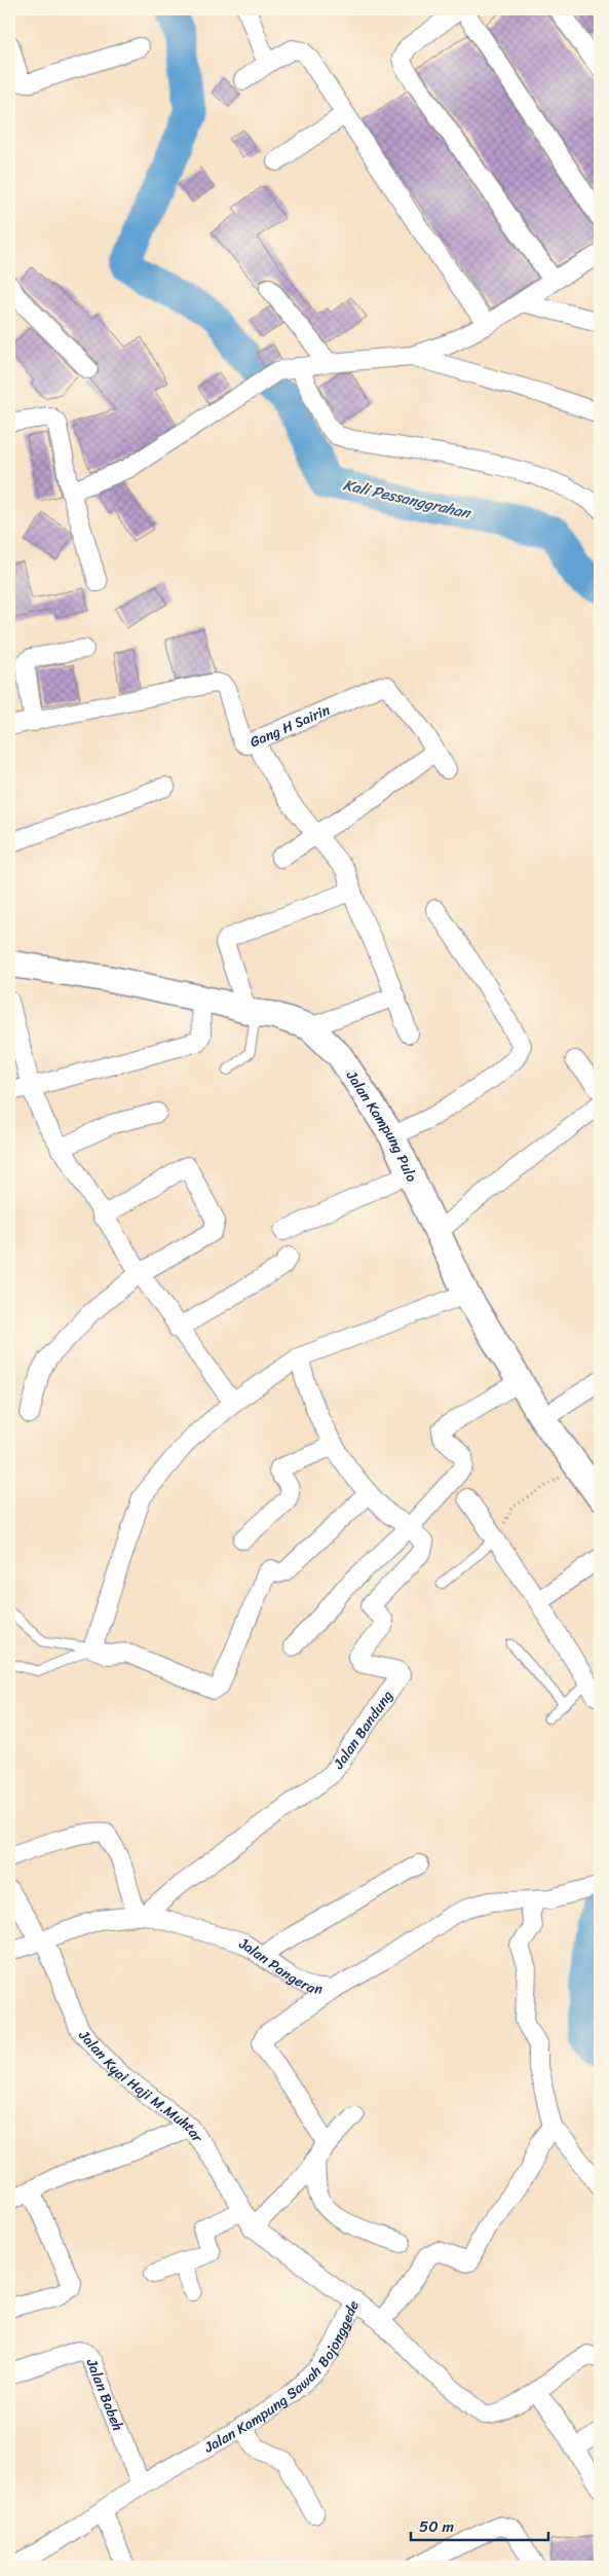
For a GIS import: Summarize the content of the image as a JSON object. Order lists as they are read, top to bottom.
{
  "streets": {
    "street": [
      "Gang H Sairin",
      "Jalan Kampung Pulo",
      "Jalan Bandung",
      "Jalan Pangeran",
      "Jalan Kyai Haji M.Muhtar",
      "Jalan Kampung Sawah Bojonggede",
      "Jalan Babeh"
    ]
  },
  "crossings": [
    ["Jalan Bandung", "Jalan Pangeran"],
    ["Jalan Pangeran", "Jalan Kyai Haji M.Muhtar"],
    ["Jalan Kyai Haji M.Muhtar", "Jalan Kampung Sawah Bojonggede"],
    ["Jalan Kampung Sawah Bojonggede", "Jalan Babeh"]
  ],
  "water": ["Kali Pessanggrahan"],
  "scale_bar": "50 m"
}
